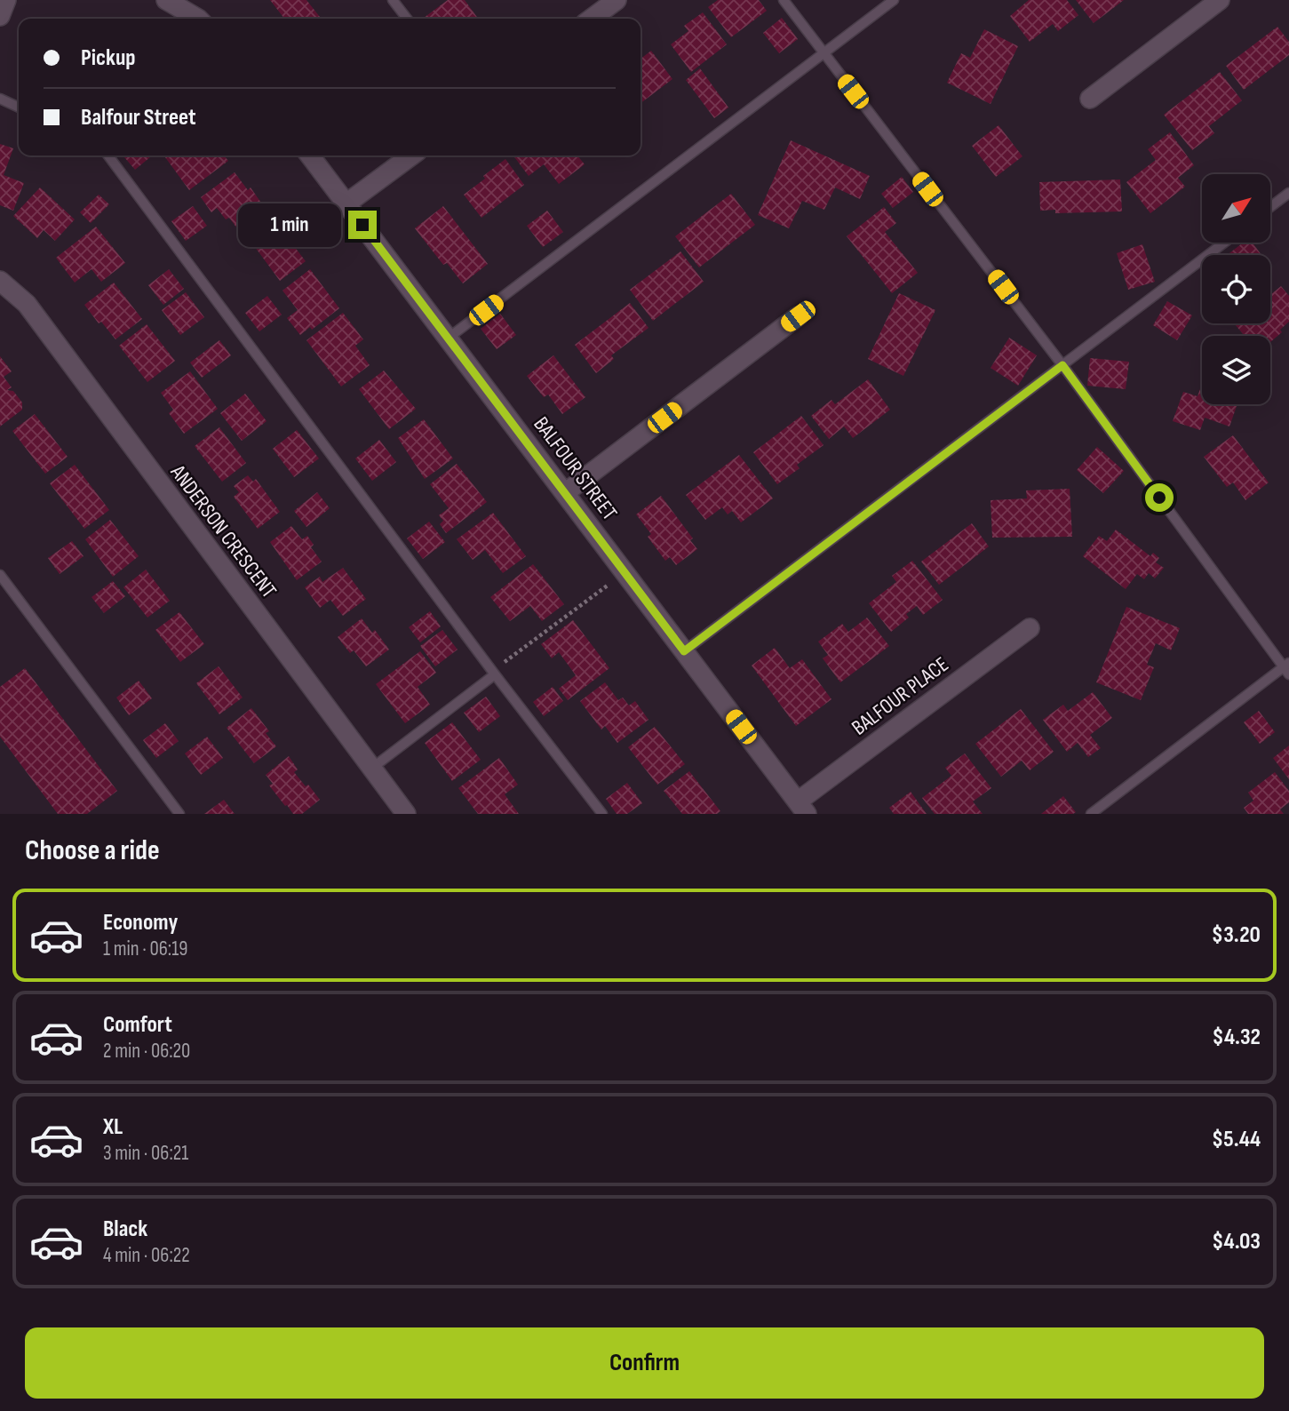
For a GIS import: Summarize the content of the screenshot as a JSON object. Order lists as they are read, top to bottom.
{
  "streets": {
    "street": ["BALFOUR STREET", "ANDERSON CRESCENT", "BALFOUR PLACE"]
  },
  "crossings": [
    ["BALFOUR STREET", "BALFOUR PLACE"]
  ],
  "north": "top right",
  "page": {
    "banner": ["Pickup", "Balfour Street"],
    "bubble": "1 min",
    "heading": "Choose a ride",
    "list": [
      {
        "name": "Economy",
        "note": "1 min · 06:19",
        "value": "$3.20"
      },
      {
        "name": "Comfort",
        "note": "2 min · 06:20",
        "value": "$4.32"
      },
      {
        "name": "XL",
        "note": "3 min · 06:21",
        "value": "$5.44"
      },
      {
        "name": "Black",
        "note": "4 min · 06:22",
        "value": "$4.03"
      }
    ],
    "buttons": "Confirm"
  }
}
